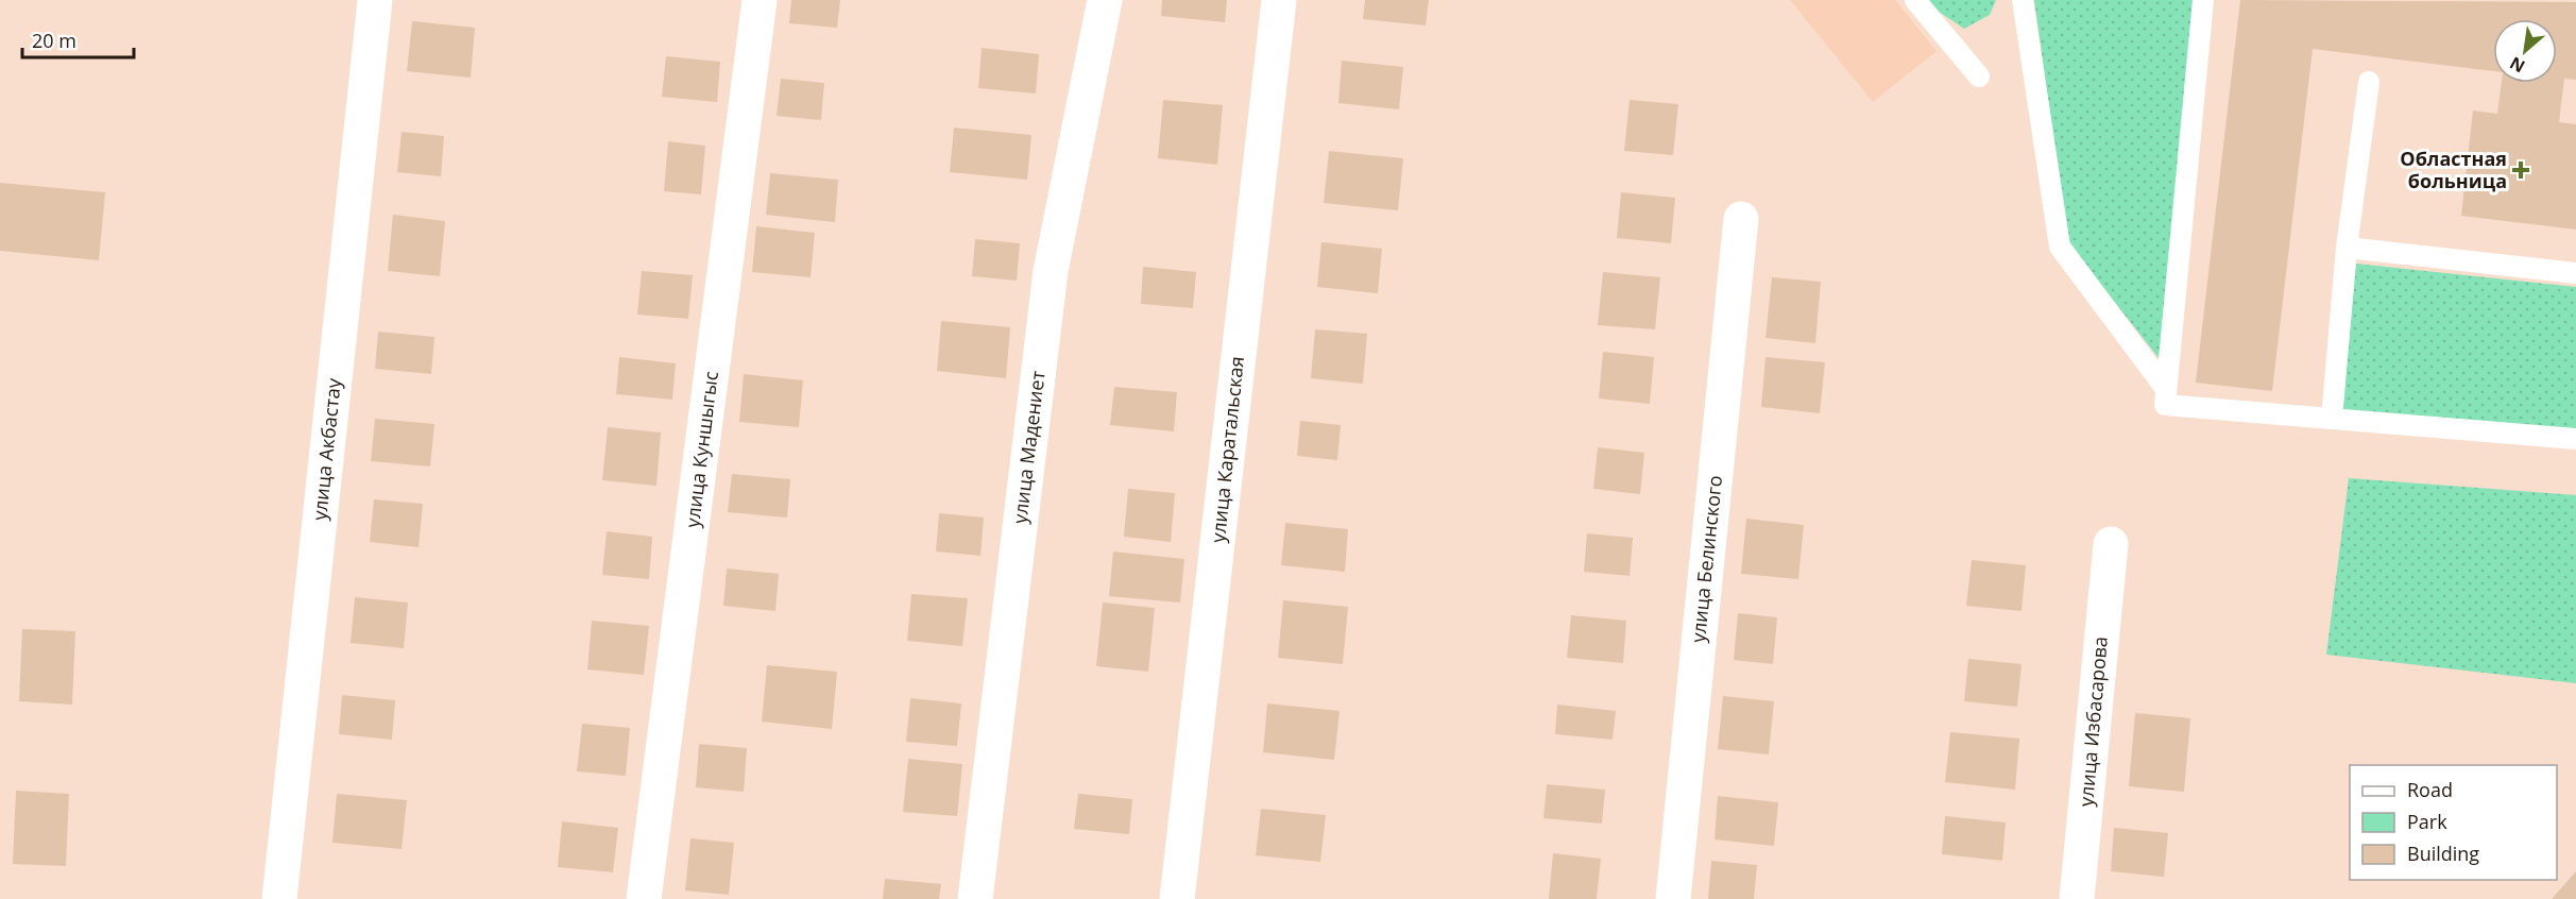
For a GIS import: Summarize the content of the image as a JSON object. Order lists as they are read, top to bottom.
{
  "streets": {
    "street": [
      "улица Мадениет",
      "улица Акбастау",
      "улица Куншыгыс",
      "улица Каратальская",
      "улица Белинского",
      "улица Избасарова"
    ]
  },
  "places": {
    "health": ["Областная больница"]
  },
  "legend": ["Road", "Park", "Building"],
  "scale_bar": "20 m",
  "north": "bottom left"
}
